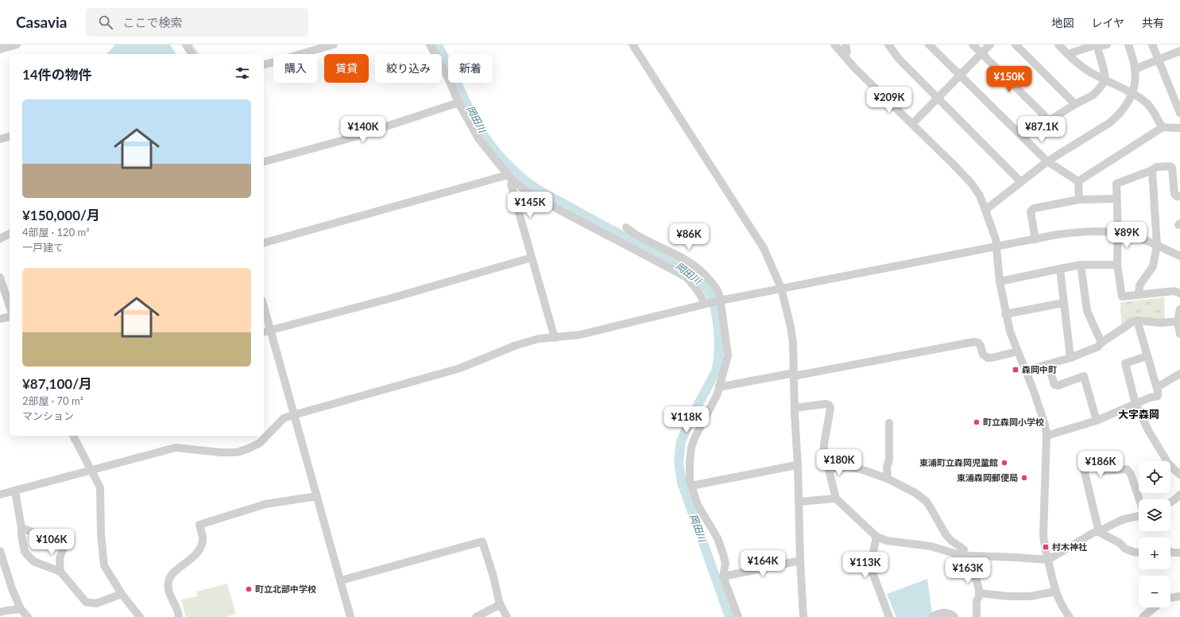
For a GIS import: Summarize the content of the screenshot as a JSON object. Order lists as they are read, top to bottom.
{
  "districts": ["大字森岡"],
  "water": ["岡田川"],
  "places": {
    "transit": ["森岡中町", "村木神社"],
    "other": [
      "町立森岡小学校",
      "東浦町立森岡児童館",
      "東浦森岡郵便局",
      "町立北部中学校"
    ]
  },
  "page": {
    "header": "Casavia",
    "search": "ここで検索",
    "nav": ["地図", "レイヤ", "共有"],
    "chip": [
      "購入",
      "賃貸",
      "絞り込み",
      "新着"
    ],
    "heading": "14件の物件",
    "price": [
      "¥150K",
      "¥209K",
      "¥140K",
      "¥87.1K",
      "¥145K",
      "¥89K",
      "¥86K",
      "¥118K",
      "¥180K",
      "¥186K",
      "¥106K",
      "¥164K",
      "¥113K",
      "¥163K"
    ],
    "list": [
      {
        "name": "¥150,000/月",
        "note": "4部屋 · 120 m² · 一戸建て"
      },
      {
        "name": "¥87,100/月",
        "note": "2部屋 · 70 m² · マンション"
      }
    ],
    "map_buttons": ["+", "−"]
  }
}
